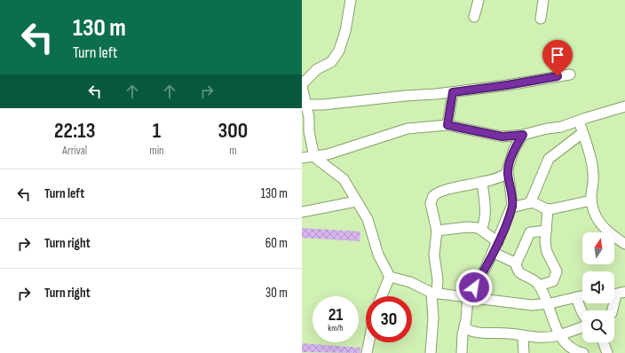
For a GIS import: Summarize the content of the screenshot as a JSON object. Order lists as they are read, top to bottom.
{
  "north": "top",
  "page": {
    "turn": ["130 m", "Turn left"],
    "eta": [
      "22:13",
      "Arrival",
      "1",
      "min",
      "300",
      "m"
    ],
    "list": [
      {
        "name": "Turn left",
        "value": "130 m"
      },
      {
        "name": "Turn right",
        "value": "60 m"
      },
      {
        "name": "Turn right",
        "value": "30 m"
      }
    ],
    "speed": "21 km/h",
    "limit": "30"
  }
}
